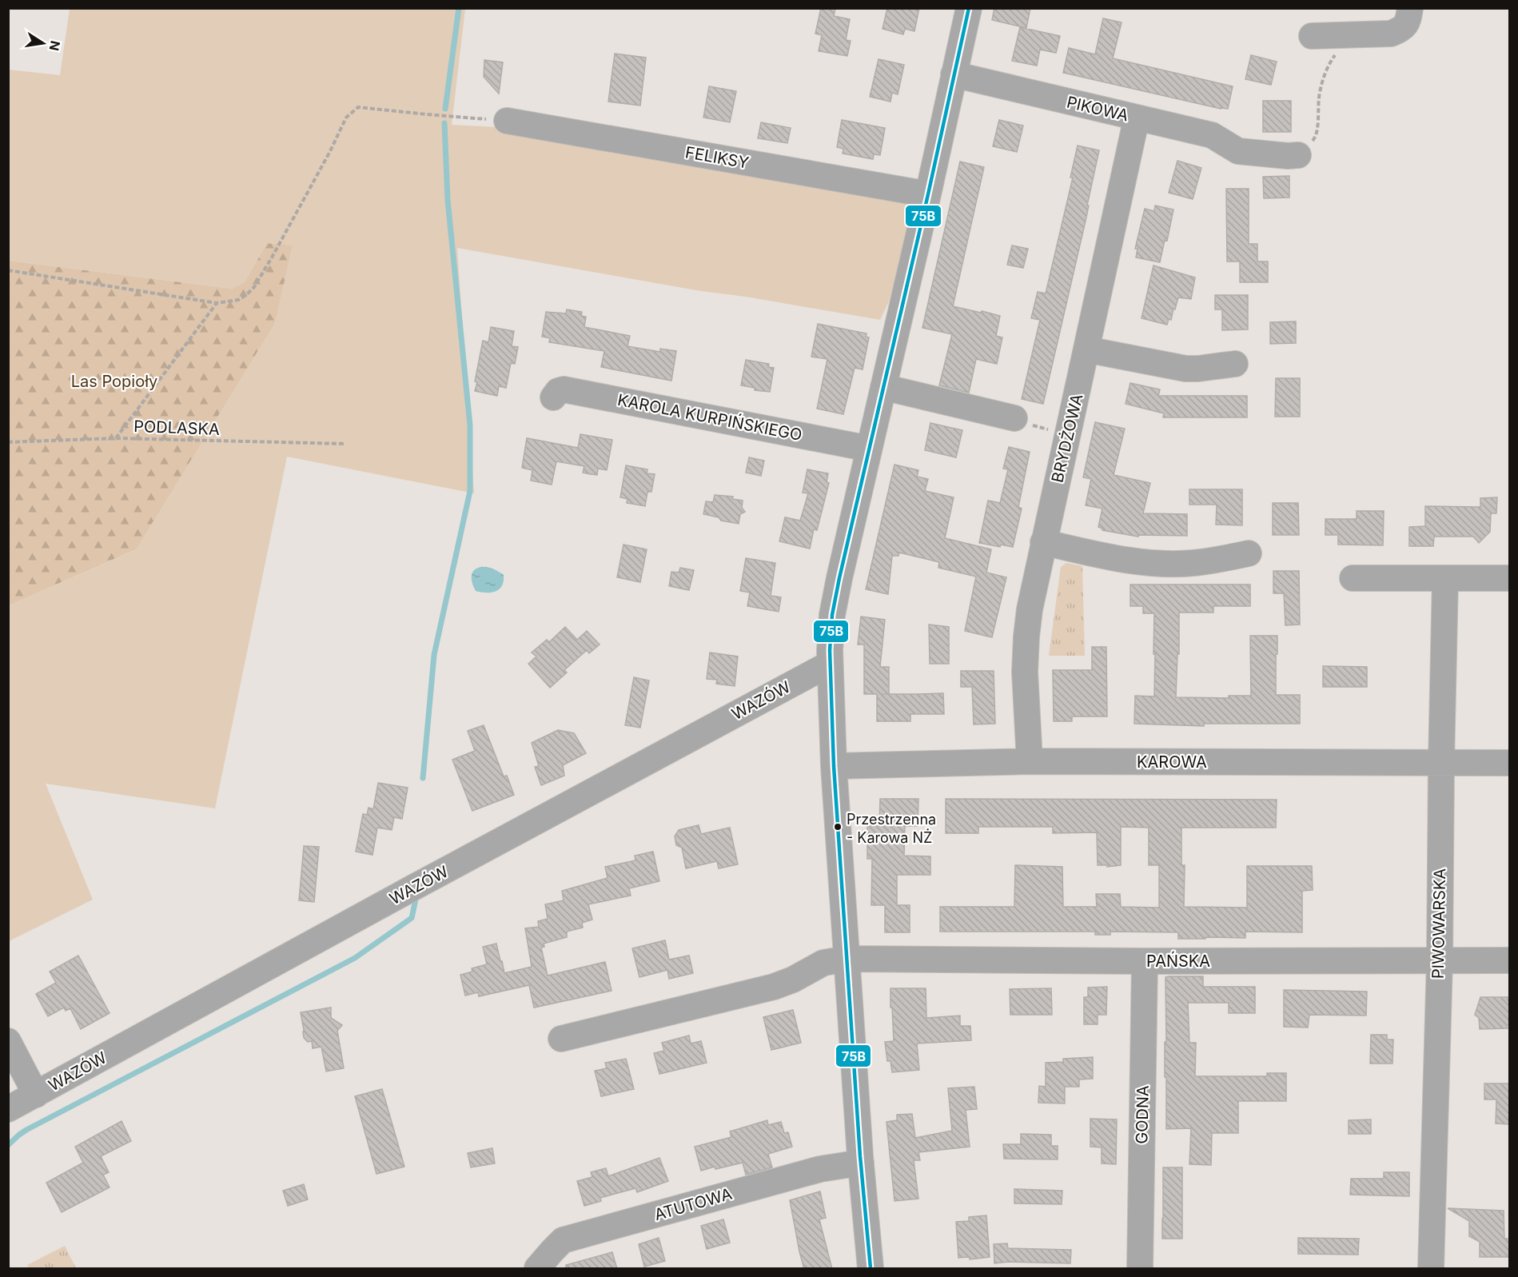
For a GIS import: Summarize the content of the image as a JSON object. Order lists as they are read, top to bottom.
{
  "streets": {
    "street": [
      "PIKOWA",
      "FELIKSY",
      "KAROLA KURPIŃSKIEGO",
      "BRYDŻOWA",
      "WAZÓW",
      "KAROWA",
      "PIWOWARSKA",
      "PAŃSKA",
      "GODNA",
      "ATUTOWA"
    ],
    "path": ["PODLASKA"]
  },
  "crossings": [
    ["PIKOWA", "BRYDŻOWA"],
    ["BRYDŻOWA", "KAROWA"],
    ["KAROWA", "PIWOWARSKA"],
    ["PIWOWARSKA", "PAŃSKA"],
    ["PAŃSKA", "GODNA"]
  ],
  "parks": ["Las Popioły"],
  "places": ["Przestrzenna - Karowa NŻ"],
  "lines": ["transit line 75B"],
  "north": "right"
}
